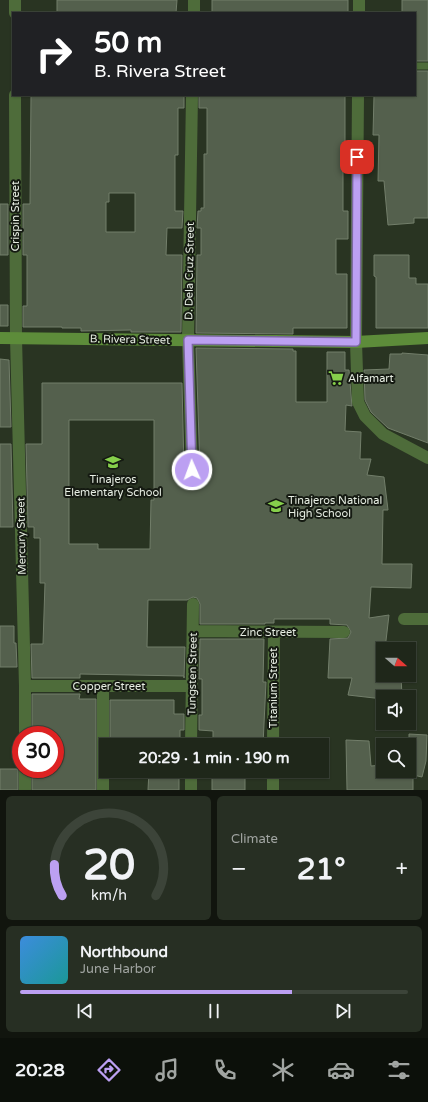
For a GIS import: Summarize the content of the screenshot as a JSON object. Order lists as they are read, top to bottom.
{
  "streets": {
    "street": [
      "Crispin Street",
      "D. Dela Cruz Street",
      "B. Rivera Street",
      "Mercury Street",
      "Zinc Street",
      "Tungsten Street",
      "Copper Street",
      "Titanium Street"
    ]
  },
  "crossings": [
    ["Crispin Street", "B. Rivera Street"],
    ["Crispin Street", "Mercury Street"],
    ["D. Dela Cruz Street", "B. Rivera Street"],
    ["B. Rivera Street", "Mercury Street"],
    ["Mercury Street", "Copper Street"],
    ["Zinc Street", "Tungsten Street"],
    ["Zinc Street", "Titanium Street"],
    ["Tungsten Street", "Copper Street"]
  ],
  "places": {
    "supermarket": ["Alfamart"],
    "school or university": ["Tinajeros Elementary School", "Tinajeros National High School"]
  },
  "north": "right",
  "page": {
    "turn": ["50 m", "B. Rivera Street"],
    "limit": "30",
    "trip": "20:29 · 1 min · 190 m",
    "tile": "Climate",
    "heat": ["−", "21°", "+"],
    "song": ["Northbound", "June Harbor"],
    "tabs": "20:28",
    "gauge": ["20", "km/h"]
  }
}
